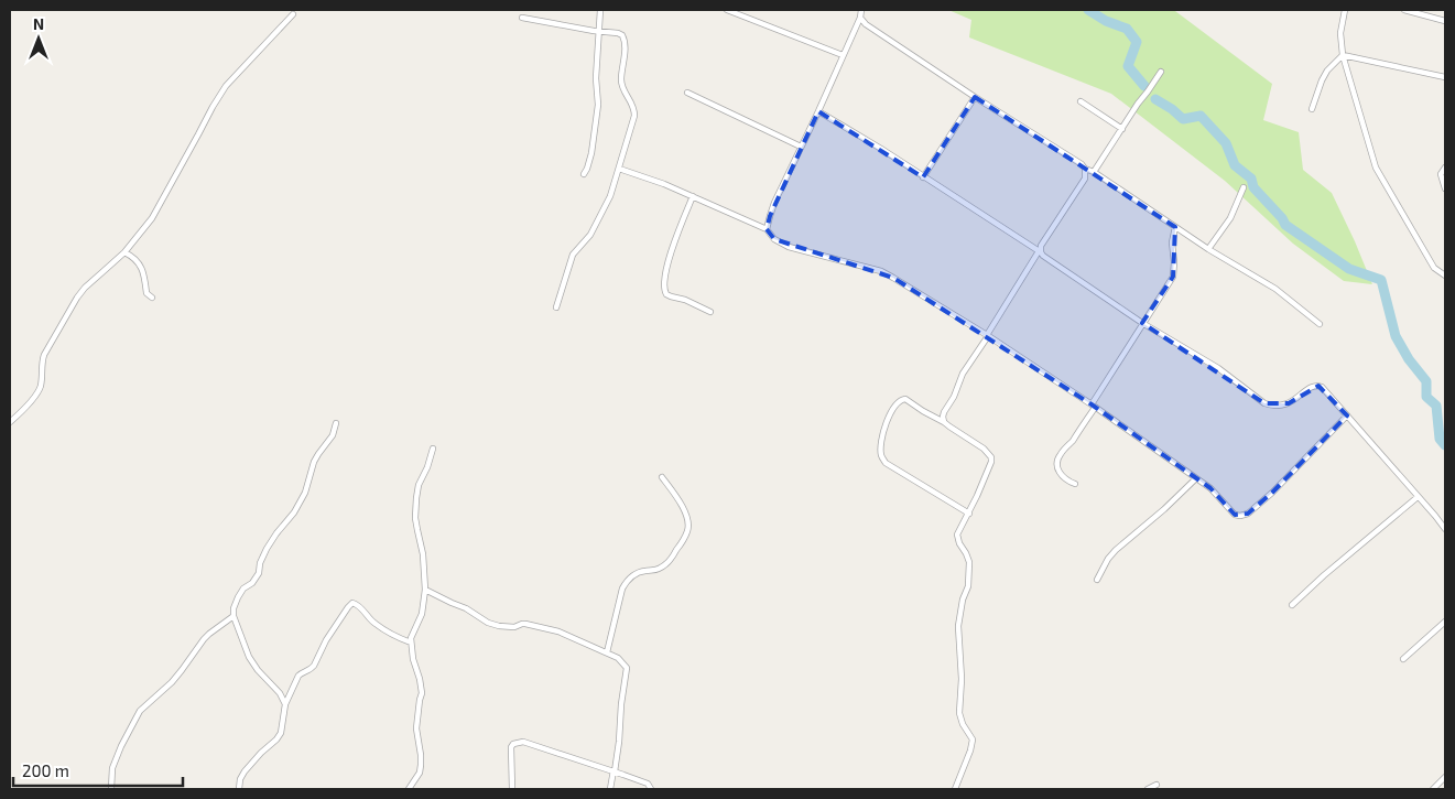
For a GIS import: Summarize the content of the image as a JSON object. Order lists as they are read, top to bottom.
{
  "scale_bar": "200 m",
  "north": "top"
}
